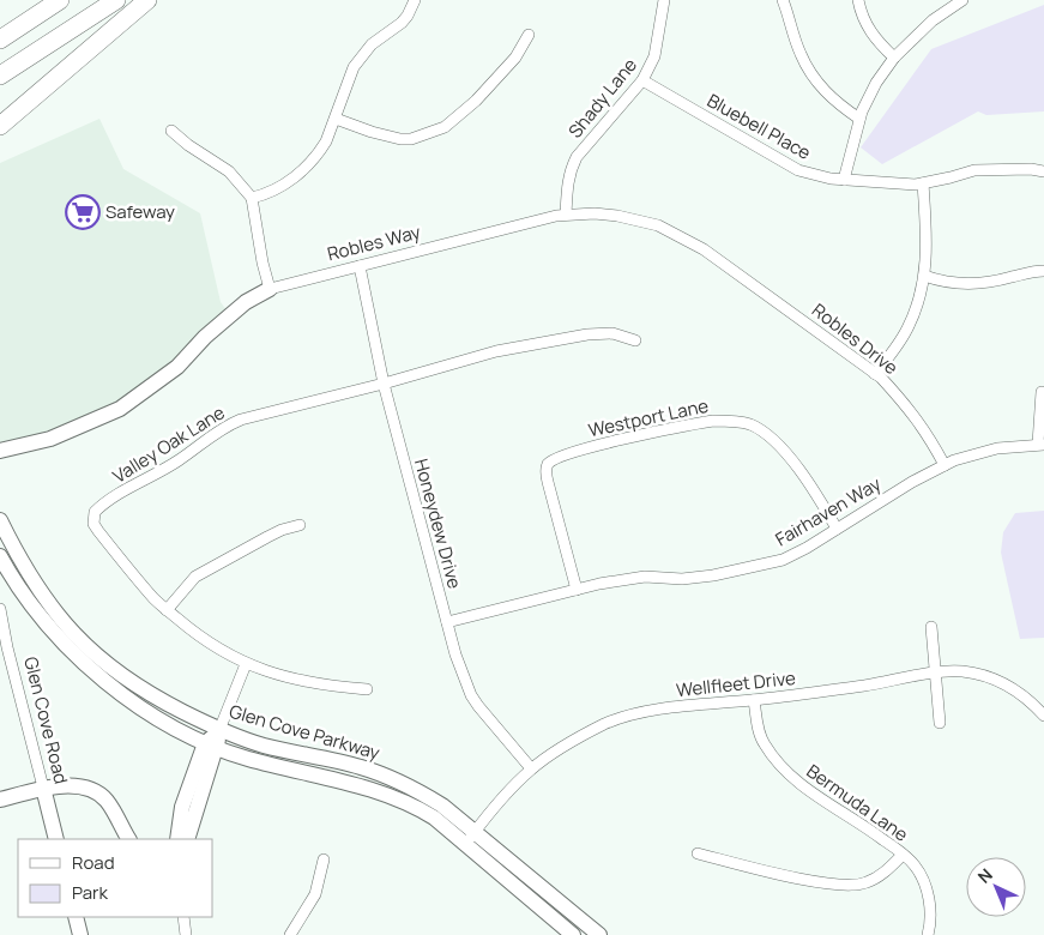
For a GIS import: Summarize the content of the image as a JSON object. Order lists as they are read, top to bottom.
{
  "streets": {
    "main road": ["Robles Way", "Glen Cove Road", "Glen Cove Parkway"],
    "street": [
      "Shady Lane",
      "Bluebell Place",
      "Robles Drive",
      "Westport Lane",
      "Valley Oak Lane",
      "Fairhaven Way",
      "Honeydew Drive",
      "Wellfleet Drive",
      "Bermuda Lane"
    ]
  },
  "crossings": [
    ["Shady Lane", "Bluebell Place"],
    ["Shady Lane", "Robles Way"],
    ["Robles Way", "Robles Drive"],
    ["Robles Way", "Honeydew Drive"],
    ["Robles Drive", "Fairhaven Way"],
    ["Westport Lane", "Fairhaven Way"],
    ["Valley Oak Lane", "Honeydew Drive"],
    ["Fairhaven Way", "Honeydew Drive"],
    ["Honeydew Drive", "Wellfleet Drive"],
    ["Wellfleet Drive", "Glen Cove Parkway"],
    ["Wellfleet Drive", "Bermuda Lane"]
  ],
  "places": {
    "supermarket": ["Safeway"]
  },
  "legend": ["Road", "Park"],
  "north": "top left"
}
